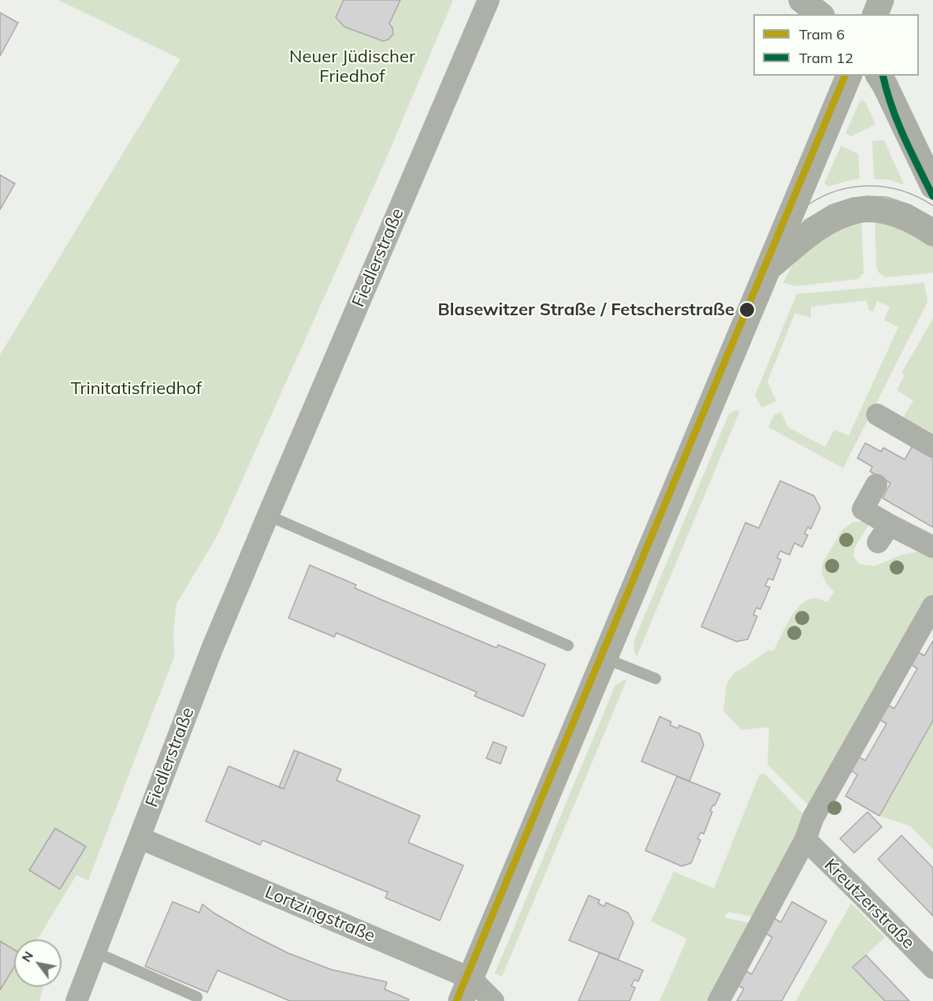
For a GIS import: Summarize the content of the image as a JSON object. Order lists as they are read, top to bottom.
{
  "streets": {
    "street": ["Fiedlerstraße", "Kreutzerstraße", "Lortzingstraße"]
  },
  "crossings": [
    ["Fiedlerstraße", "Lortzingstraße"]
  ],
  "parks": ["Neuer Jüdischer Friedhof", "Trinitatisfriedhof"],
  "places": ["Blasewitzer Straße / Fetscherstraße"],
  "lines": ["tram line 6", "tram line 12"],
  "legend": ["Tram 6", "Tram 12"],
  "north": "top left"
}
